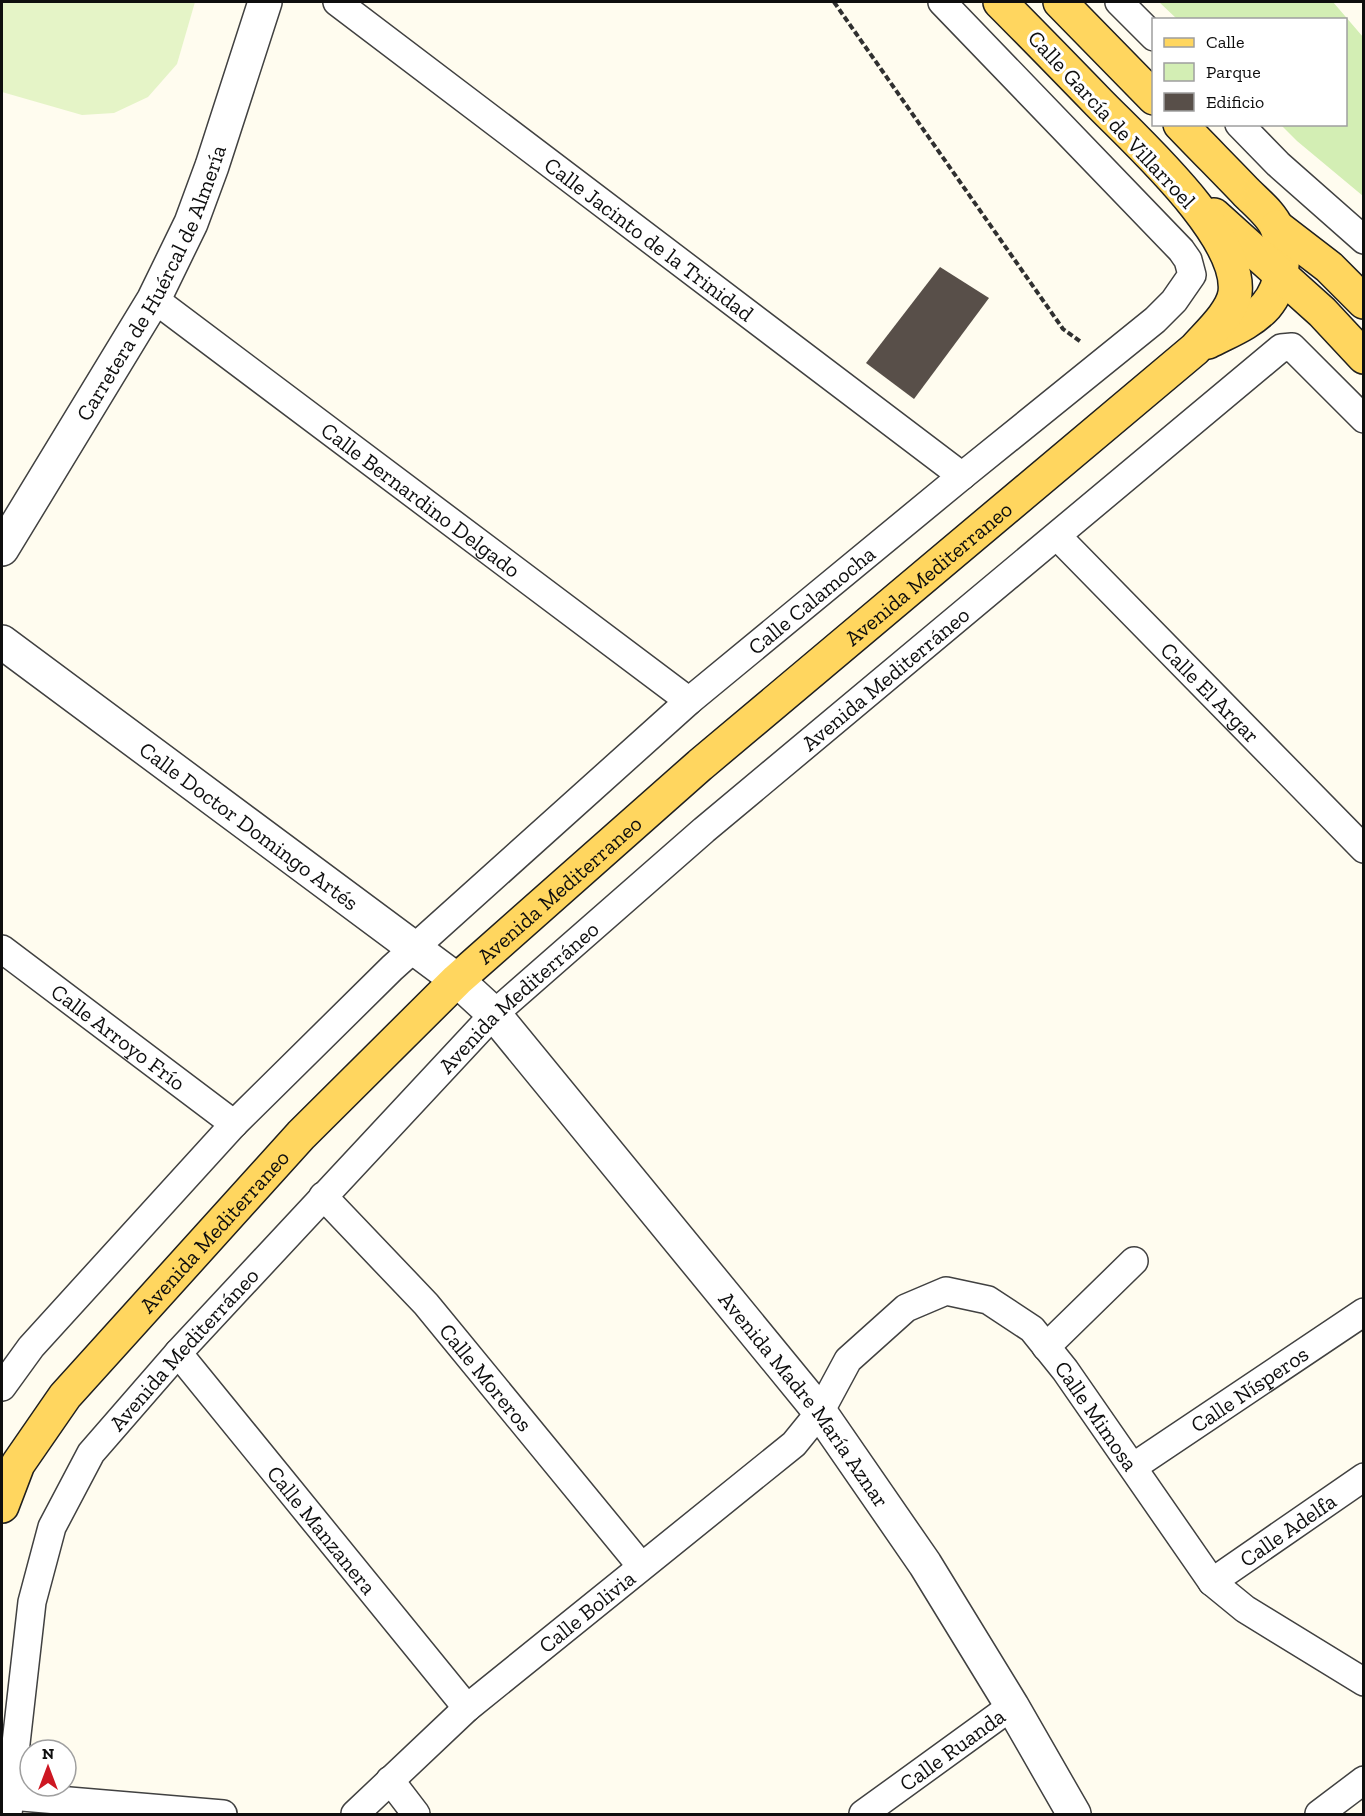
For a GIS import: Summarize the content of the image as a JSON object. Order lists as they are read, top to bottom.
{
  "streets": {
    "main road": ["Calle García de Villarroel", "Avenida Mediterraneo"],
    "street": [
      "Calle Jacinto de la Trinidad",
      "Carretera de Huércal de Almería",
      "Calle Bernardino Delgado",
      "Calle Calamocha",
      "Avenida Mediterráneo",
      "Calle El Argar",
      "Calle Doctor Domingo Artés",
      "Calle Arroyo Frío",
      "Calle Moreros",
      "Calle Nísperos",
      "Avenida Madre María Aznar",
      "Calle Mimosa",
      "Calle Adelfa",
      "Calle Manzanera",
      "Calle Bolivia",
      "Calle Ruanda"
    ]
  },
  "crossings": [
    ["Calle García de Villarroel", "Avenida Mediterraneo"],
    ["Calle García de Villarroel", "Calle Calamocha"],
    ["Calle Jacinto de la Trinidad", "Calle Calamocha"],
    ["Carretera de Huércal de Almería", "Calle Bernardino Delgado"],
    ["Calle Bernardino Delgado", "Calle Calamocha"],
    ["Avenida Mediterraneo", "Calle Doctor Domingo Artés"],
    ["Calle Calamocha", "Calle Doctor Domingo Artés"],
    ["Avenida Mediterráneo", "Calle El Argar"],
    ["Avenida Mediterráneo", "Calle Doctor Domingo Artés"],
    ["Avenida Mediterráneo", "Calle Moreros"],
    ["Avenida Mediterráneo", "Avenida Madre María Aznar"],
    ["Avenida Mediterráneo", "Calle Manzanera"],
    ["Calle Doctor Domingo Artés", "Avenida Madre María Aznar"],
    ["Calle Moreros", "Calle Bolivia"],
    ["Calle Nísperos", "Calle Mimosa"],
    ["Avenida Madre María Aznar", "Calle Mimosa"],
    ["Avenida Madre María Aznar", "Calle Bolivia"],
    ["Avenida Madre María Aznar", "Calle Ruanda"],
    ["Calle Mimosa", "Calle Adelfa"],
    ["Calle Mimosa", "Calle Bolivia"],
    ["Calle Manzanera", "Calle Bolivia"]
  ],
  "legend": ["Calle", "Parque", "Edificio"],
  "north": "top"
}
